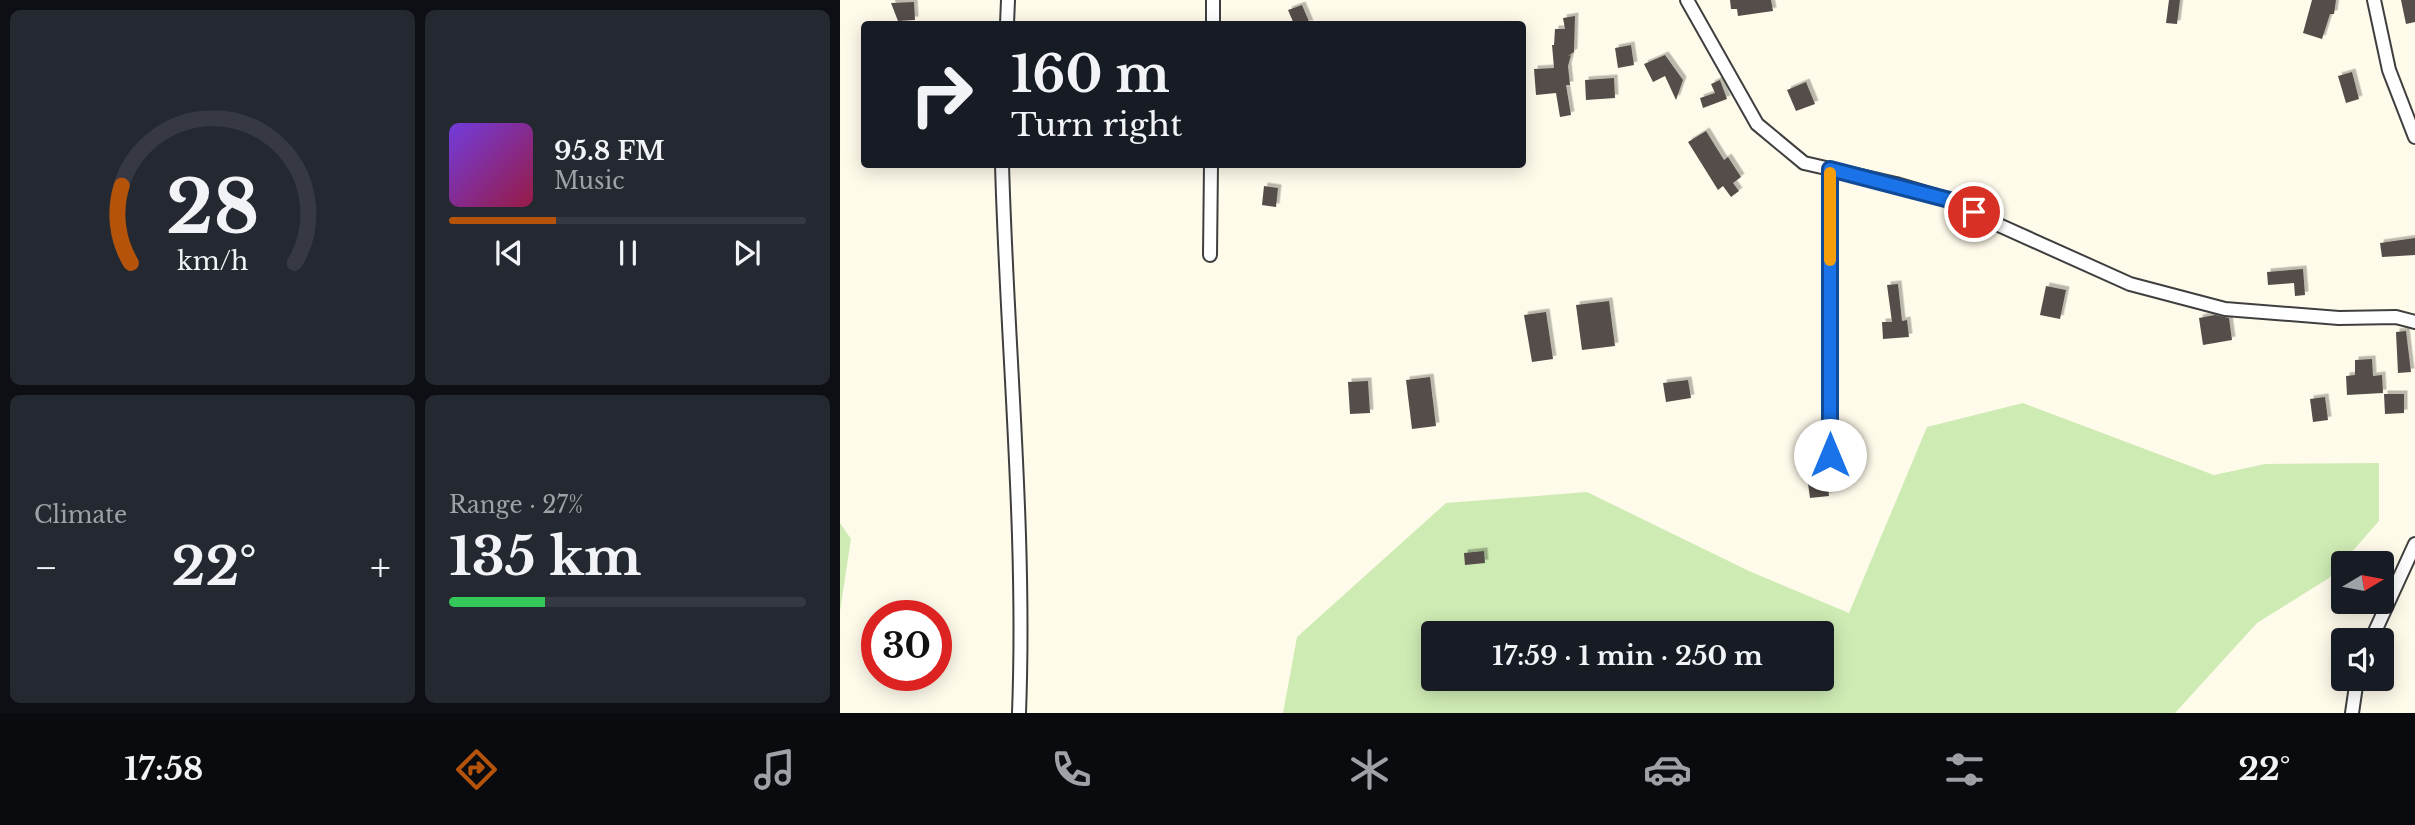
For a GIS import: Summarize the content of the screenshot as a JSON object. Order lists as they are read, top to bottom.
{
  "north": "right",
  "page": {
    "turn": ["160 m", "Turn right"],
    "song": ["95.8 FM", "Music"],
    "tile": [
      "Climate",
      ["Range · 27%", "135 km"]
    ],
    "heat": ["−", "22°", "+"],
    "limit": "30",
    "trip": "17:59 · 1 min · 250 m",
    "tabs": ["17:58", "22°"],
    "gauge": ["28", "km/h"]
  }
}
